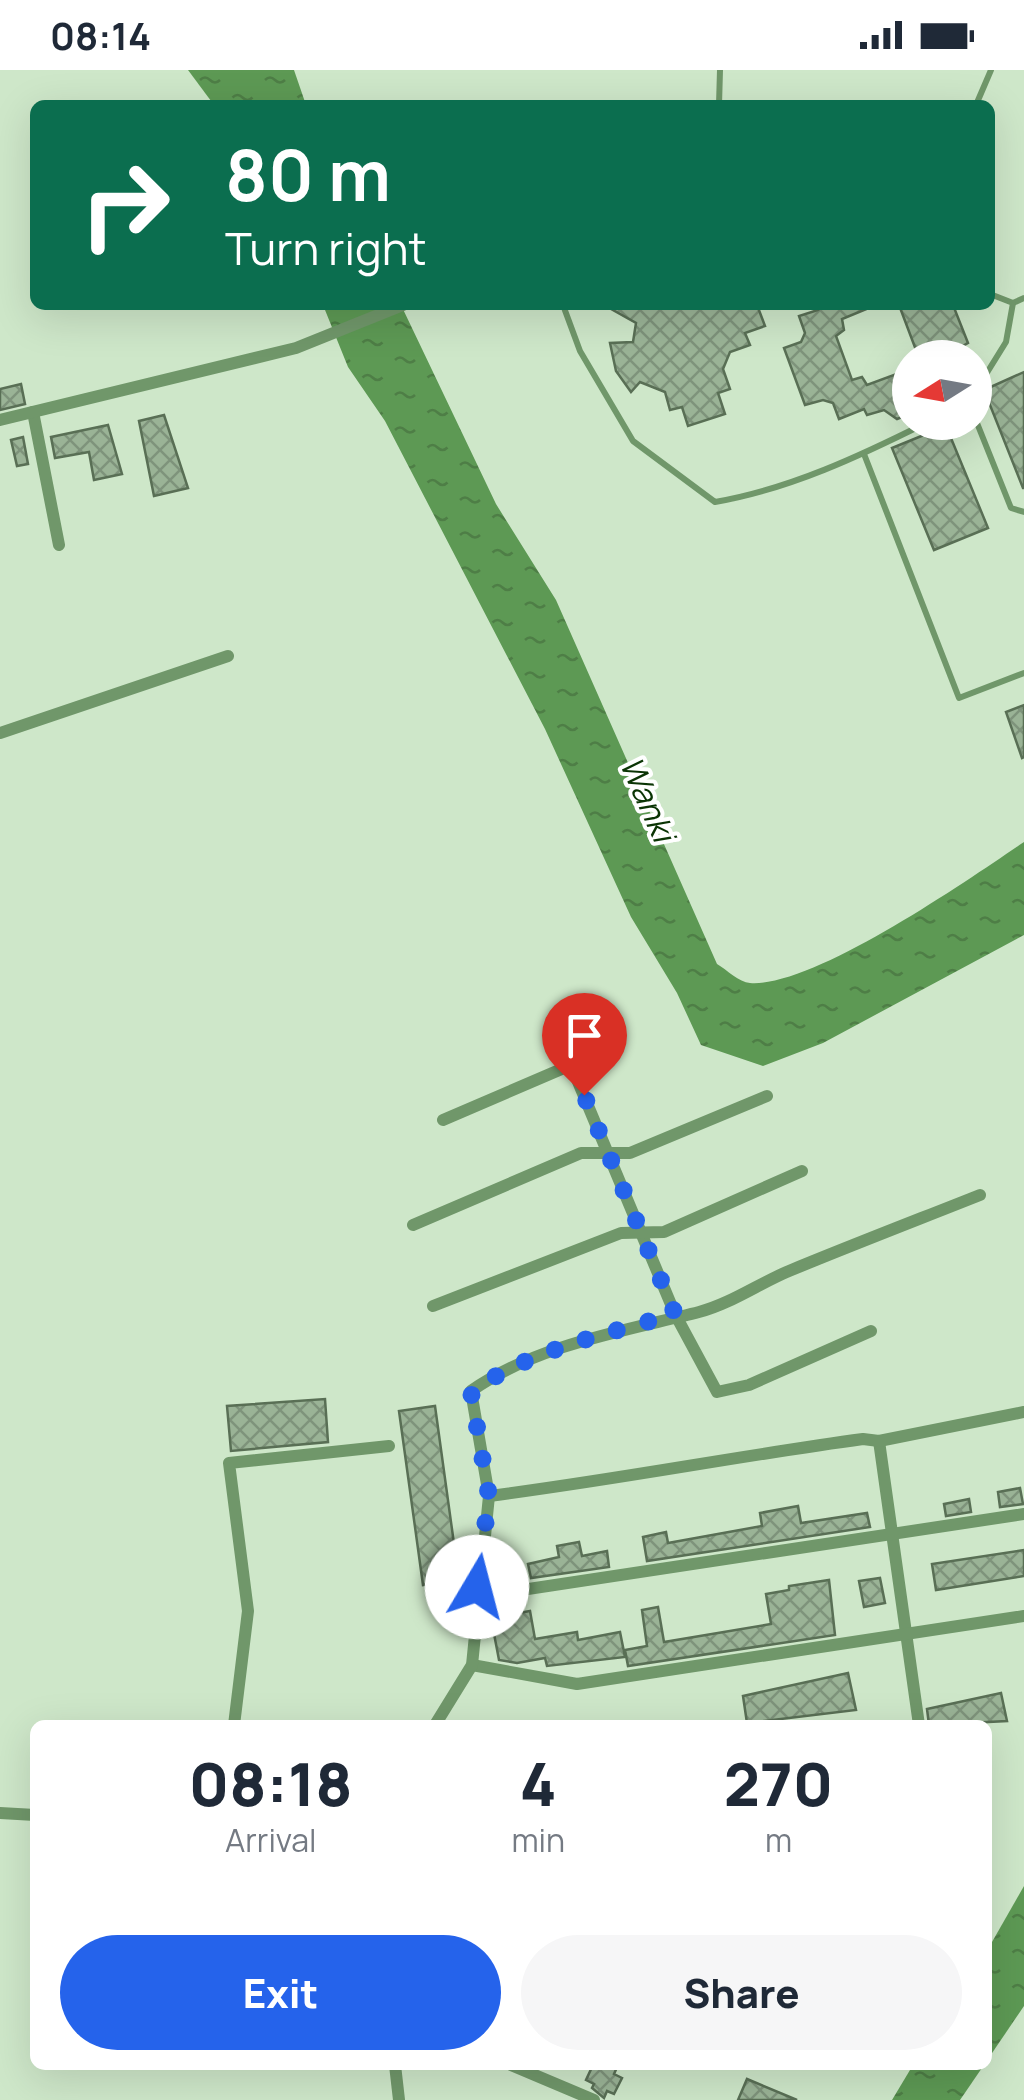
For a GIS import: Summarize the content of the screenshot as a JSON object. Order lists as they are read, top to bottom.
{
  "water": ["Wanki"],
  "north": "left",
  "page": {
    "status": "08:14",
    "turn": ["80 m", "Turn right"],
    "eta": [
      "08:18",
      "Arrival",
      "4",
      "min",
      "270",
      "m"
    ],
    "buttons": ["Exit", "Share"]
  }
}
